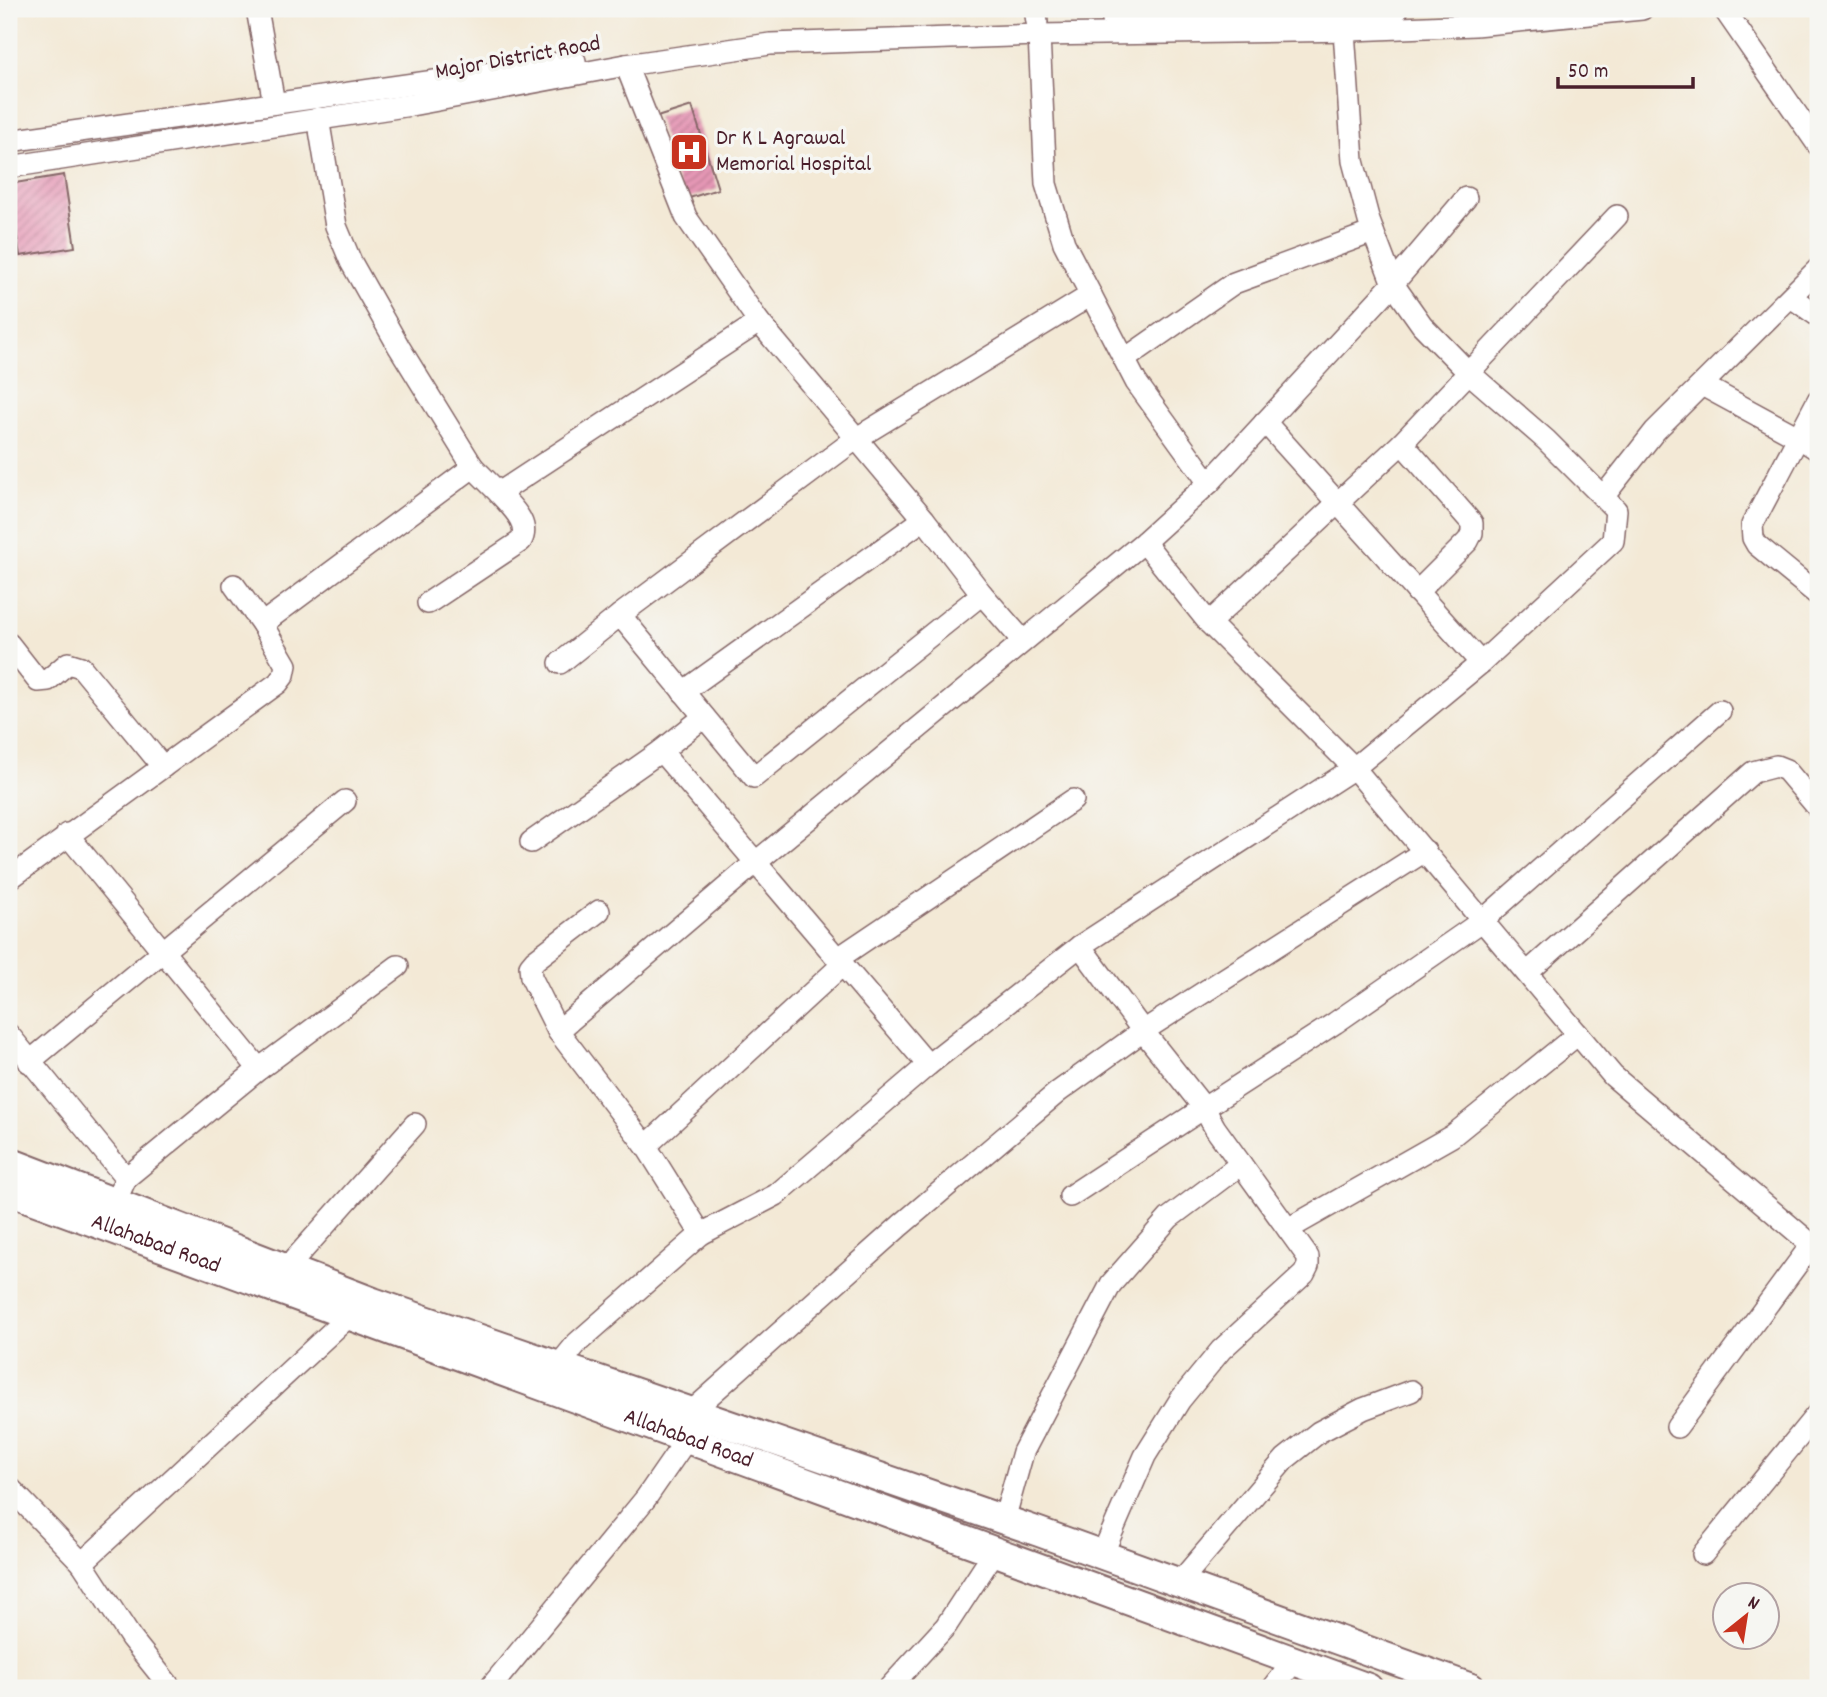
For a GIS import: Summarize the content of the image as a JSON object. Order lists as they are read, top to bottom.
{
  "streets": {
    "main road": ["Allahabad Road"],
    "street": ["Major District Road"]
  },
  "places": {
    "hospital": ["Dr K L Agrawal Memorial Hospital"]
  },
  "scale_bar": "50 m",
  "north": "top right"
}
